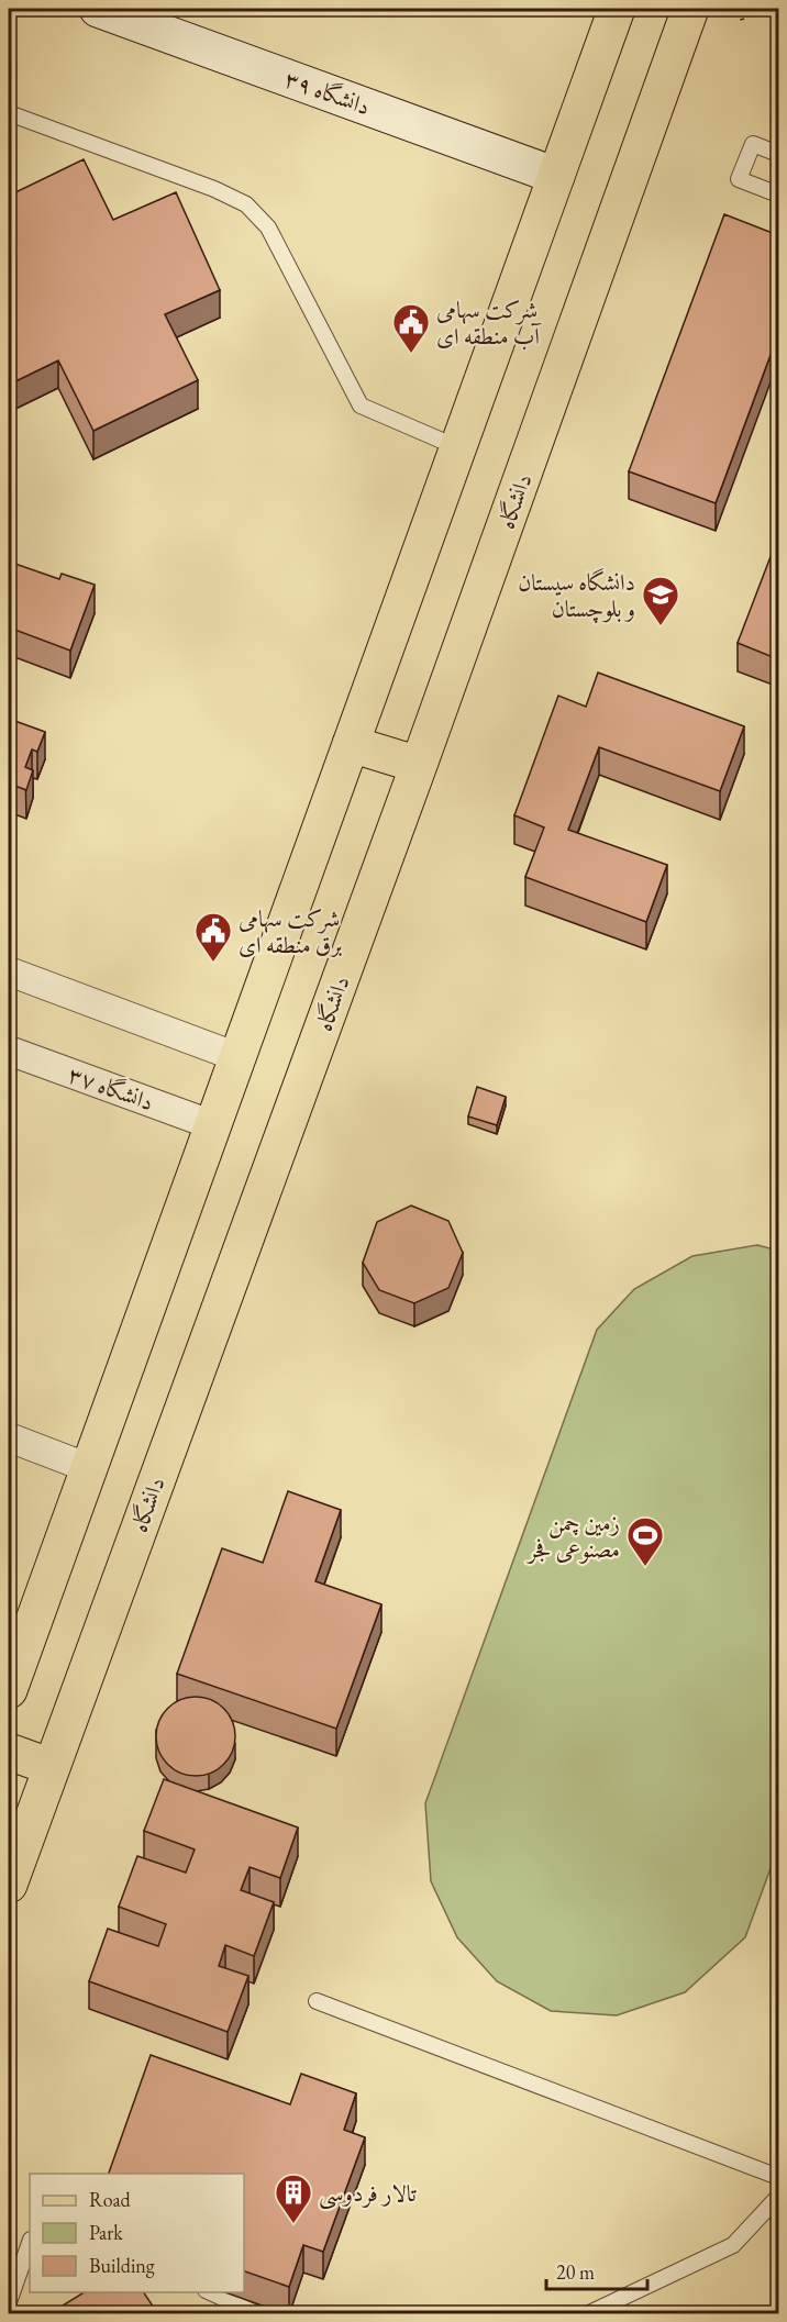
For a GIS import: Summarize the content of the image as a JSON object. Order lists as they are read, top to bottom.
{
  "streets": {
    "main road": ["دانشگاه"],
    "street": ["دانشگاه ۳۹", "دانشگاه ۳۷"]
  },
  "places": {
    "public building": ["شرکت سهامی آب منطقه ای", "شرکت سهامی برق منطقه ای"],
    "school or university": ["دانشگاه سیستان و بلوچستان"],
    "sports": ["زمین چمن مصنوعی فجر"],
    "building": ["تالار فردوسی"]
  },
  "legend": ["Road", "Park", "Building"],
  "scale_bar": "20 m"
}
